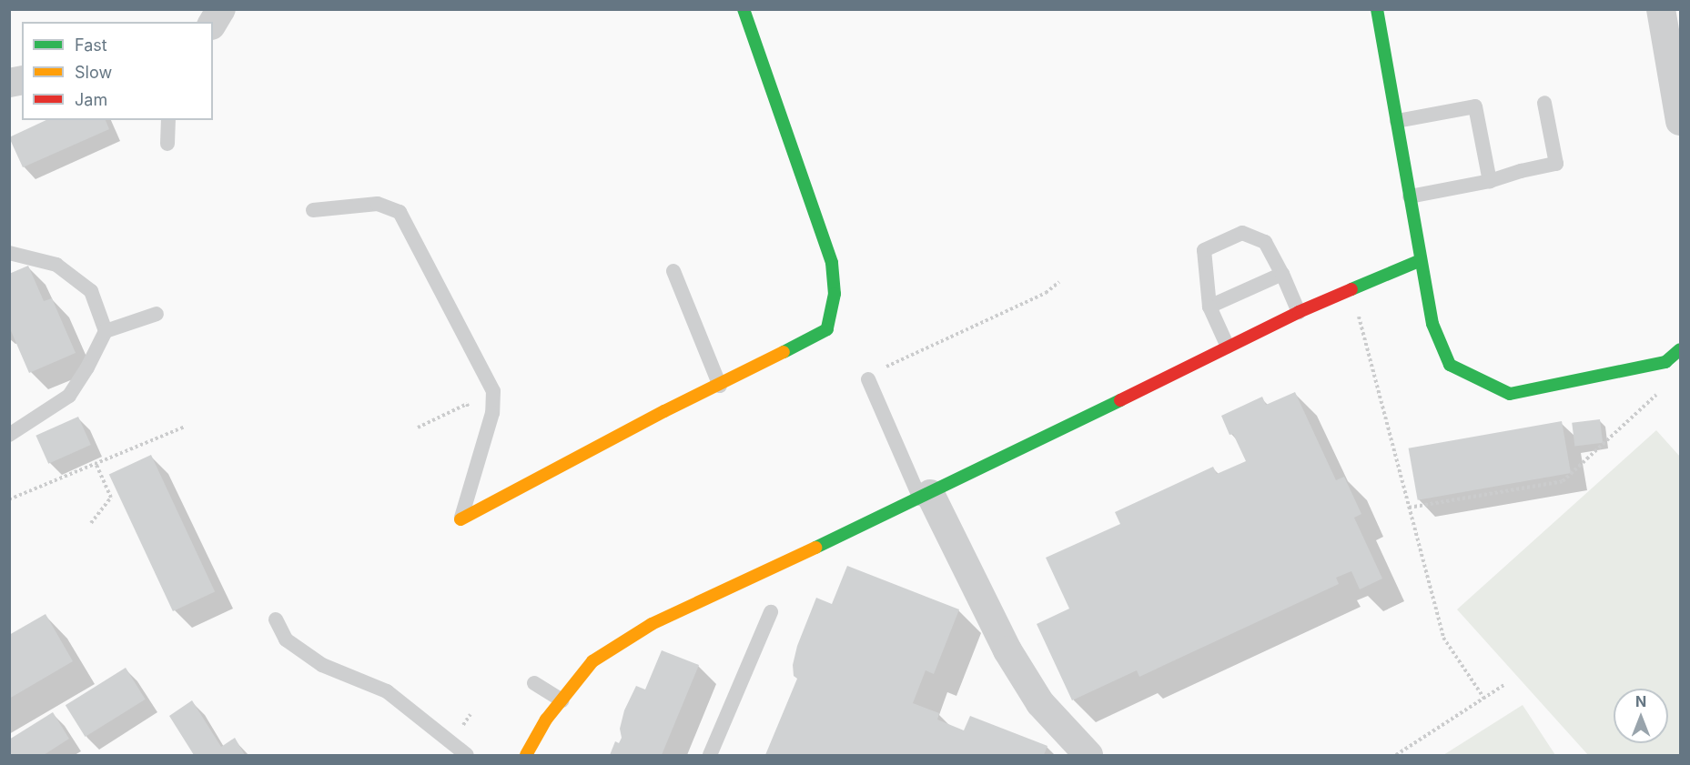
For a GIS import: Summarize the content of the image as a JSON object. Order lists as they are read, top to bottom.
{
  "legend": ["Fast", "Slow", "Jam"],
  "north": "top"
}
